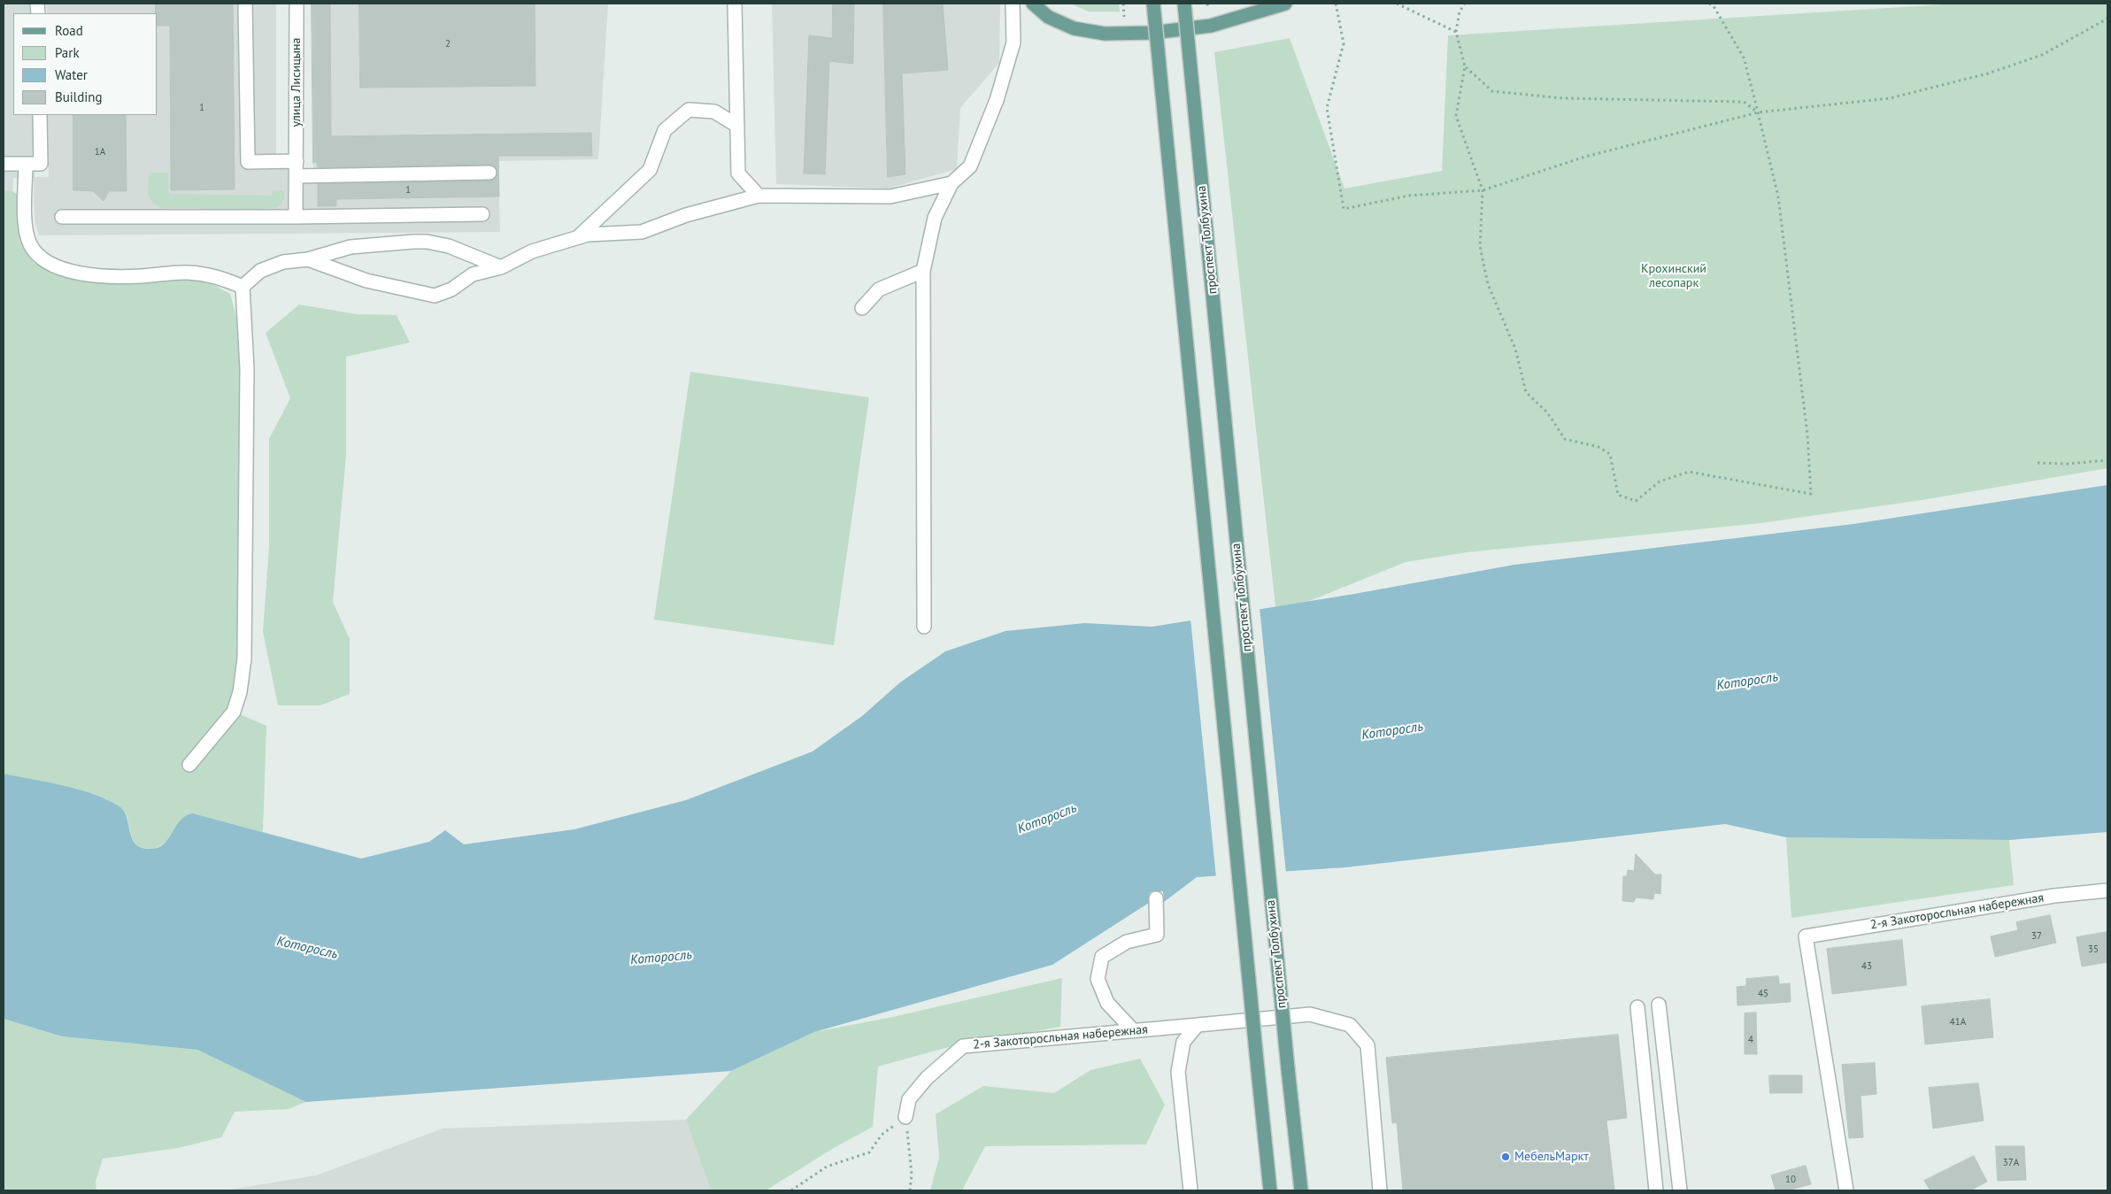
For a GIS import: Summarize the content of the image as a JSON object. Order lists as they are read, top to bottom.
{
  "streets": {
    "main road": ["проспект Толбухина"],
    "street": ["улица Лисицына", "2-я Закоторосльная набережная"]
  },
  "water": ["Которосль"],
  "parks": ["Крохинский лесопарк"],
  "places": ["МебельМаркт"],
  "house_numbers": [
    "2",
    "1",
    "1А",
    "1",
    "37",
    "35",
    "43",
    "45",
    "41А",
    "4",
    "37А",
    "10"
  ],
  "legend": [
    "Road",
    "Park",
    "Water",
    "Building"
  ]
}
